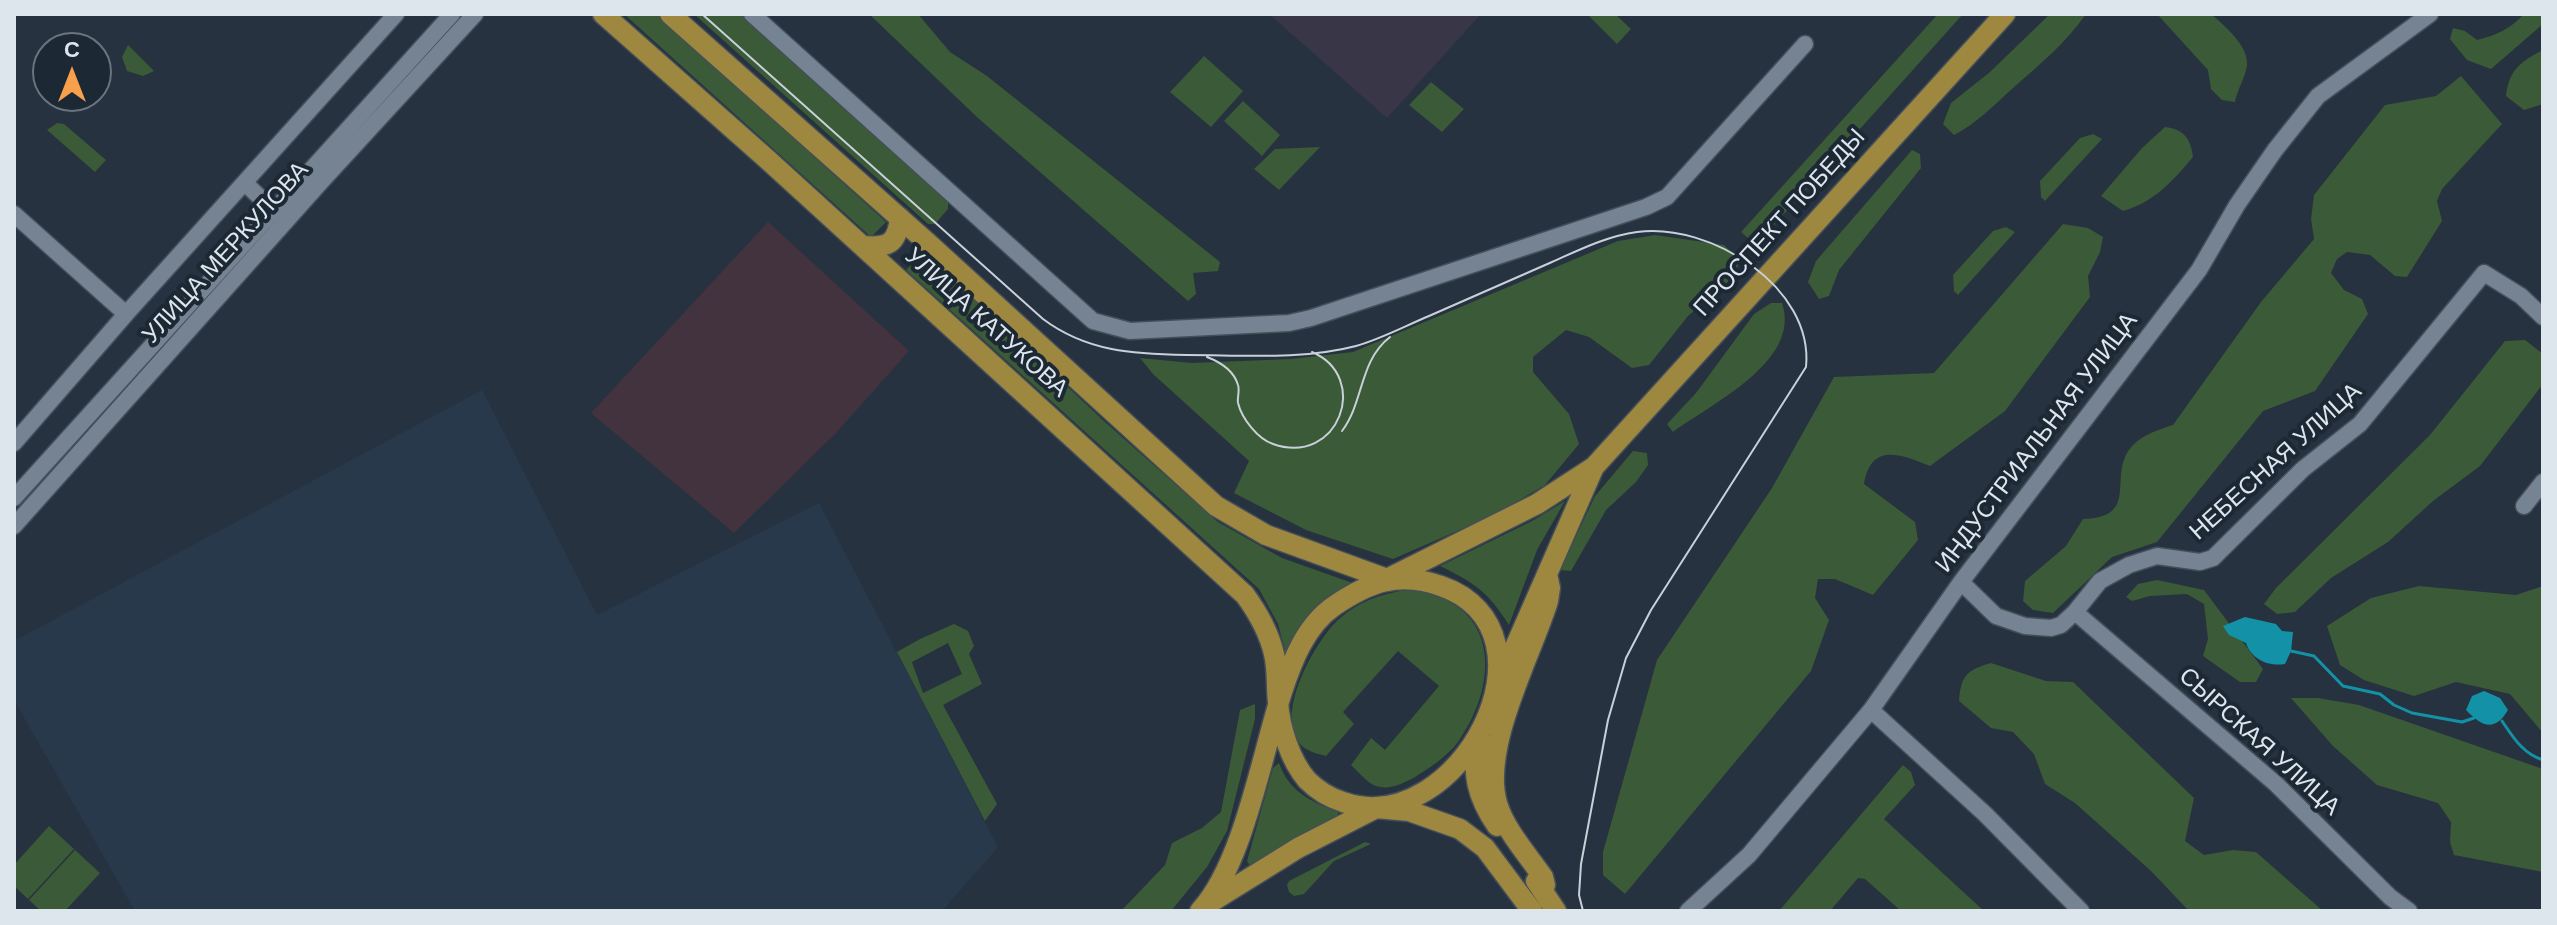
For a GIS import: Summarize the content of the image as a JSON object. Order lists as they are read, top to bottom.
{
  "streets": {
    "main road": ["ПРОСПЕКТ ПОБЕДЫ", "УЛИЦА КАТУКОВА"],
    "street": [
      "УЛИЦА МЕРКУЛОВА",
      "ИНДУСТРИАЛЬНАЯ УЛИЦА",
      "НЕБЕСНАЯ УЛИЦА",
      "СЫРСКАЯ УЛИЦА"
    ]
  },
  "crossings": [
    ["ИНДУСТРИАЛЬНАЯ УЛИЦА", "НЕБЕСНАЯ УЛИЦА"],
    ["НЕБЕСНАЯ УЛИЦА", "СЫРСКАЯ УЛИЦА"]
  ],
  "north": "top"
}
